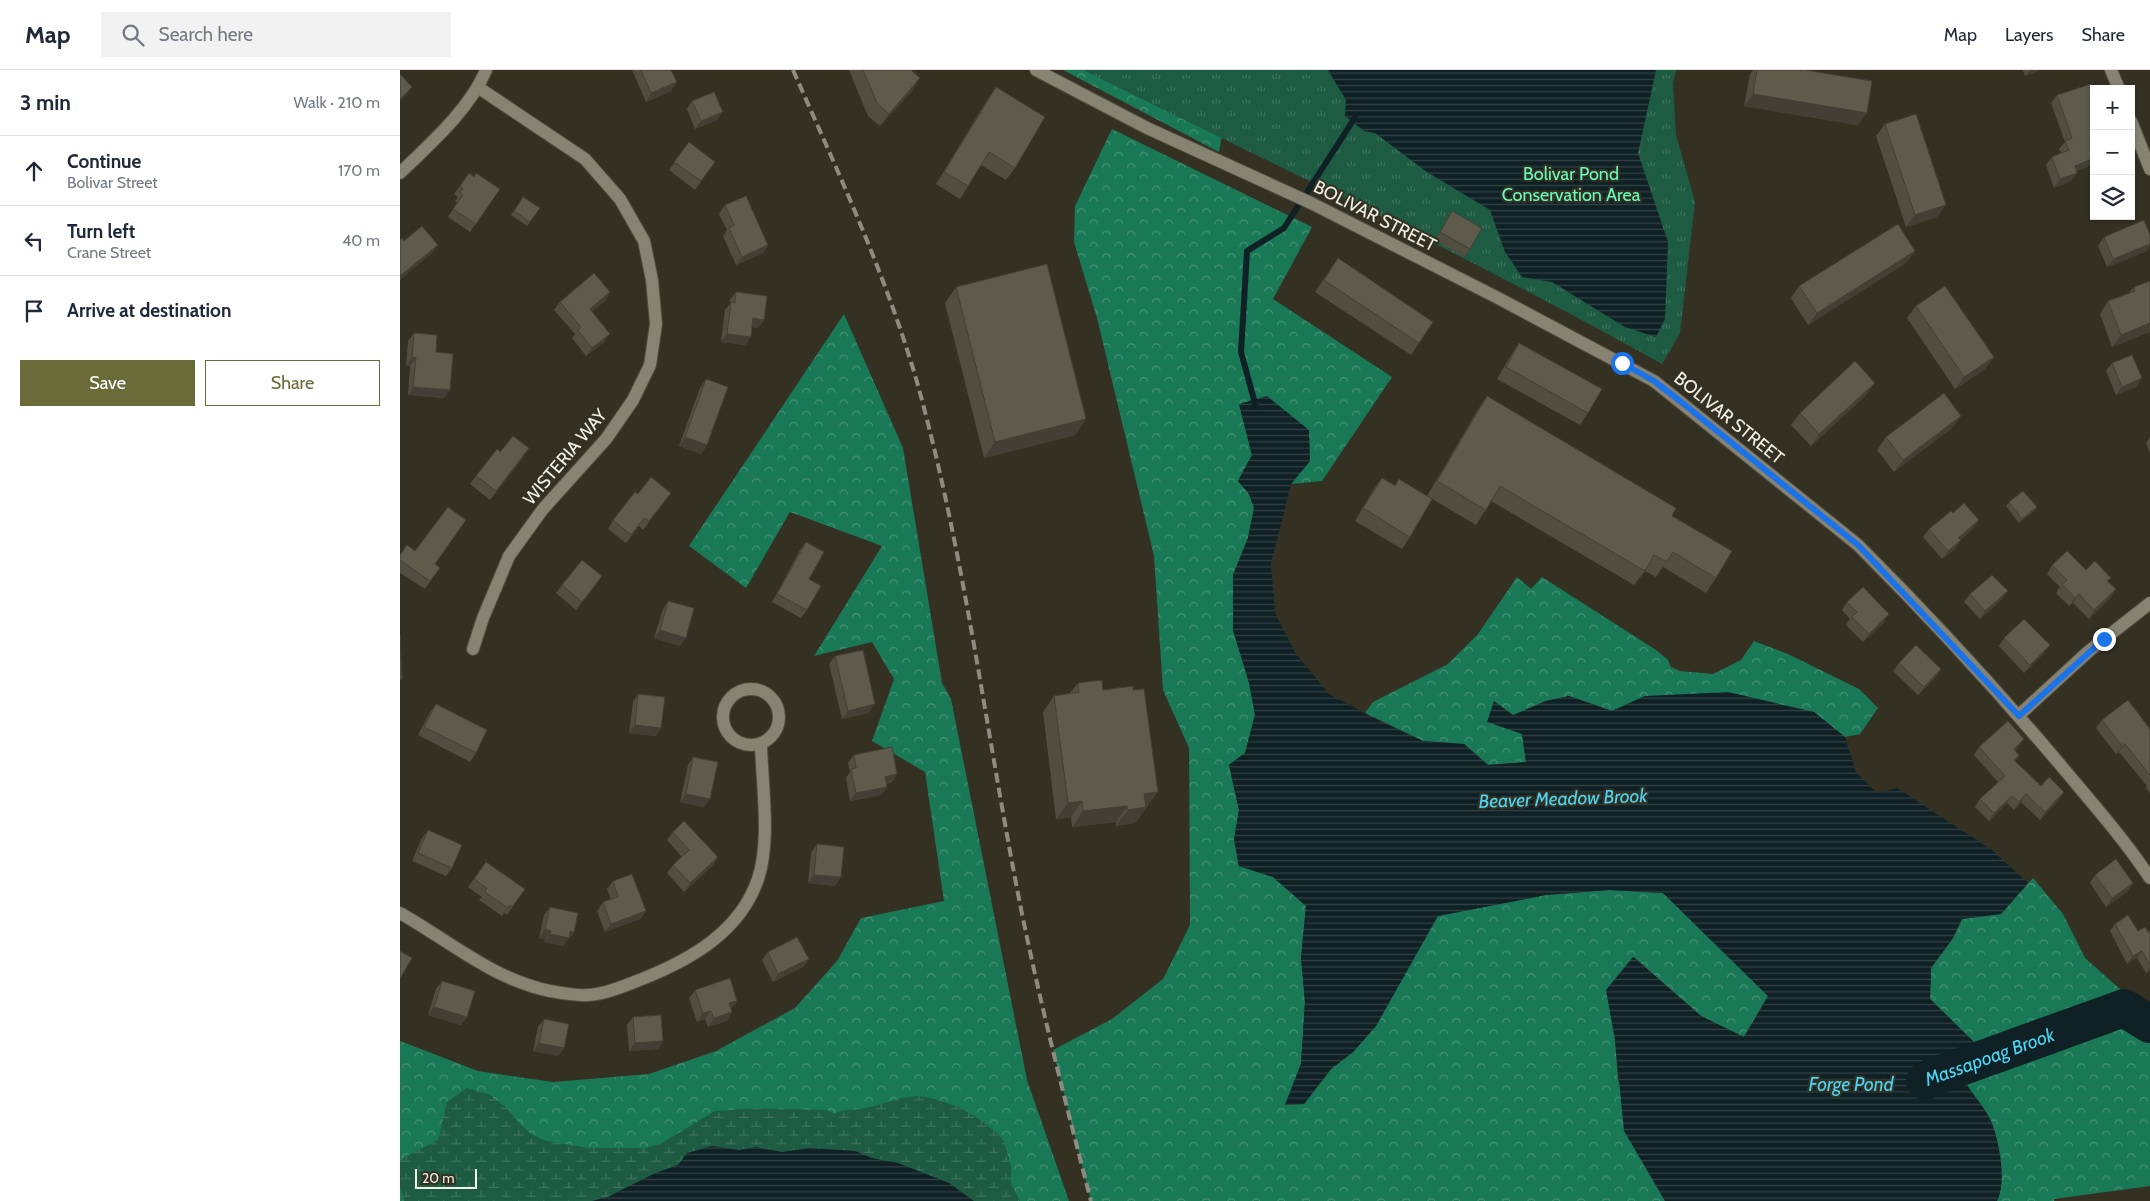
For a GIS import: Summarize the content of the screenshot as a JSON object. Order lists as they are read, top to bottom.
{
  "streets": {
    "street": ["BOLIVAR STREET", "WISTERIA WAY"]
  },
  "water": ["Beaver Meadow Brook", "Massapoag Brook", "Forge Pond"],
  "parks": ["Bolivar Pond Conservation Area"],
  "scale_bar": "20 m",
  "page": {
    "header": "Map",
    "search": "Search here",
    "nav": ["Map", "Layers", "Share"],
    "heading": ["3 min", "Walk · 210 m"],
    "map_buttons": ["+", "−"],
    "list": [
      ["Continue", "Bolivar Street", "170 m"],
      ["Turn left", "Crane Street", "40 m"],
      "Arrive at destination"
    ],
    "buttons": ["Save", "Share"],
    "scale": "20 m"
  }
}
